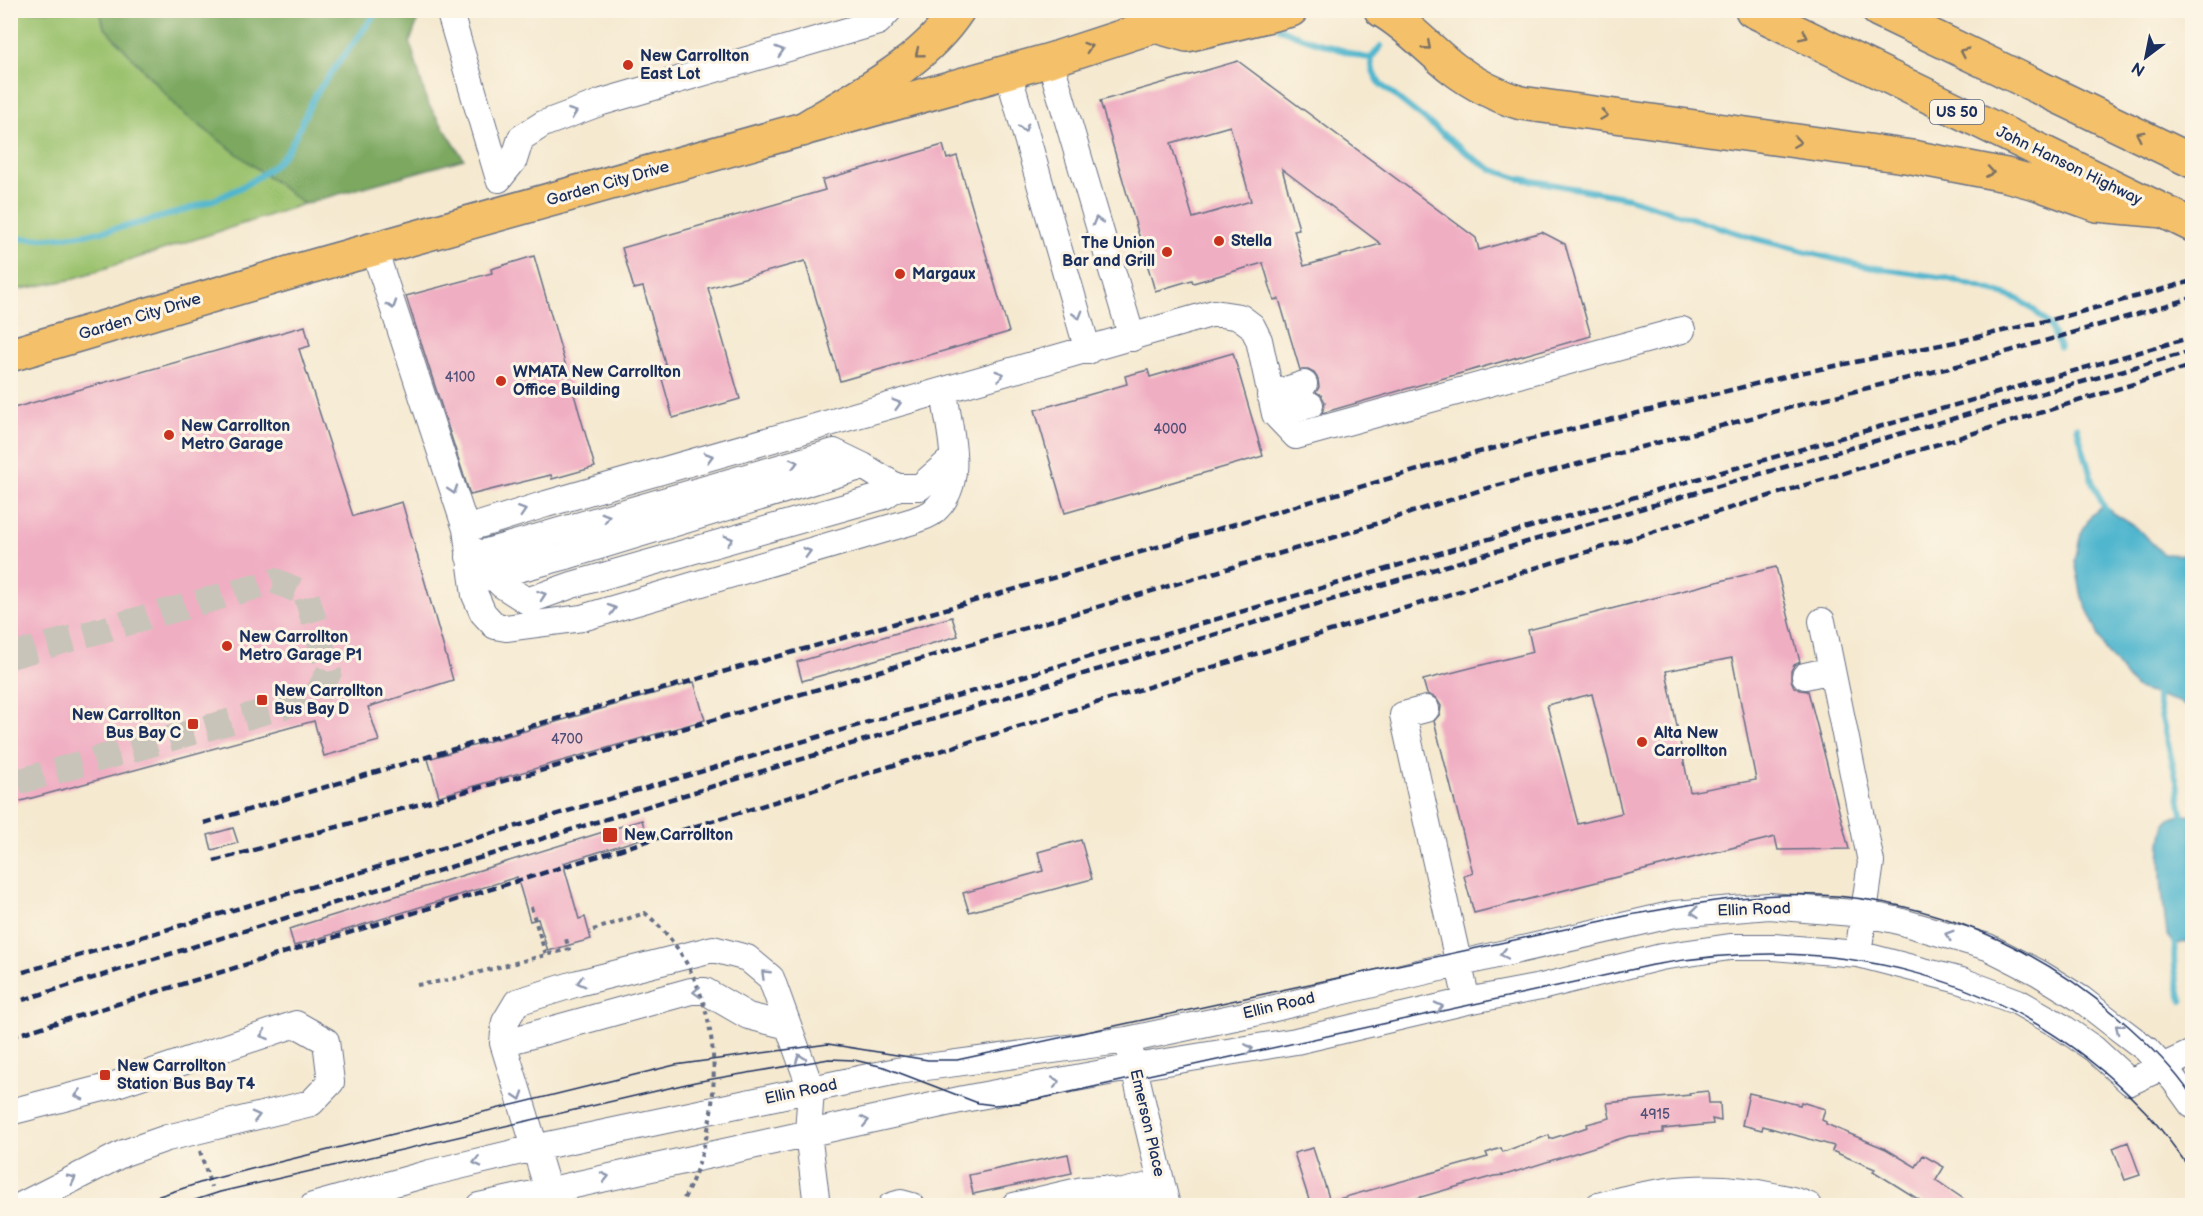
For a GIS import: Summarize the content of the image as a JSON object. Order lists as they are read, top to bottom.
{
  "streets": {
    "main road": ["US 50", "John Hanson Highway", "Garden City Drive"],
    "street": ["Ellin Road", "Emerson Place"]
  },
  "crossings": [
    ["Ellin Road", "Emerson Place"]
  ],
  "places": {
    "other": [
      "New Carrollton East Lot",
      "Stella",
      "The Union Bar and Grill",
      "Margaux",
      "WMATA New Carrollton Office Building",
      "New Carrollton Metro Garage",
      "New Carrollton Metro Garage P1",
      "Alta New Carrollton"
    ],
    "transit": [
      "New Carrollton Bus Bay D",
      "New Carrollton Bus Bay C",
      "New Carrollton",
      "New Carrollton Station Bus Bay T4"
    ]
  },
  "house_numbers": [
    "4100",
    "4000",
    "4700",
    "4915"
  ],
  "north": "bottom left"
}
